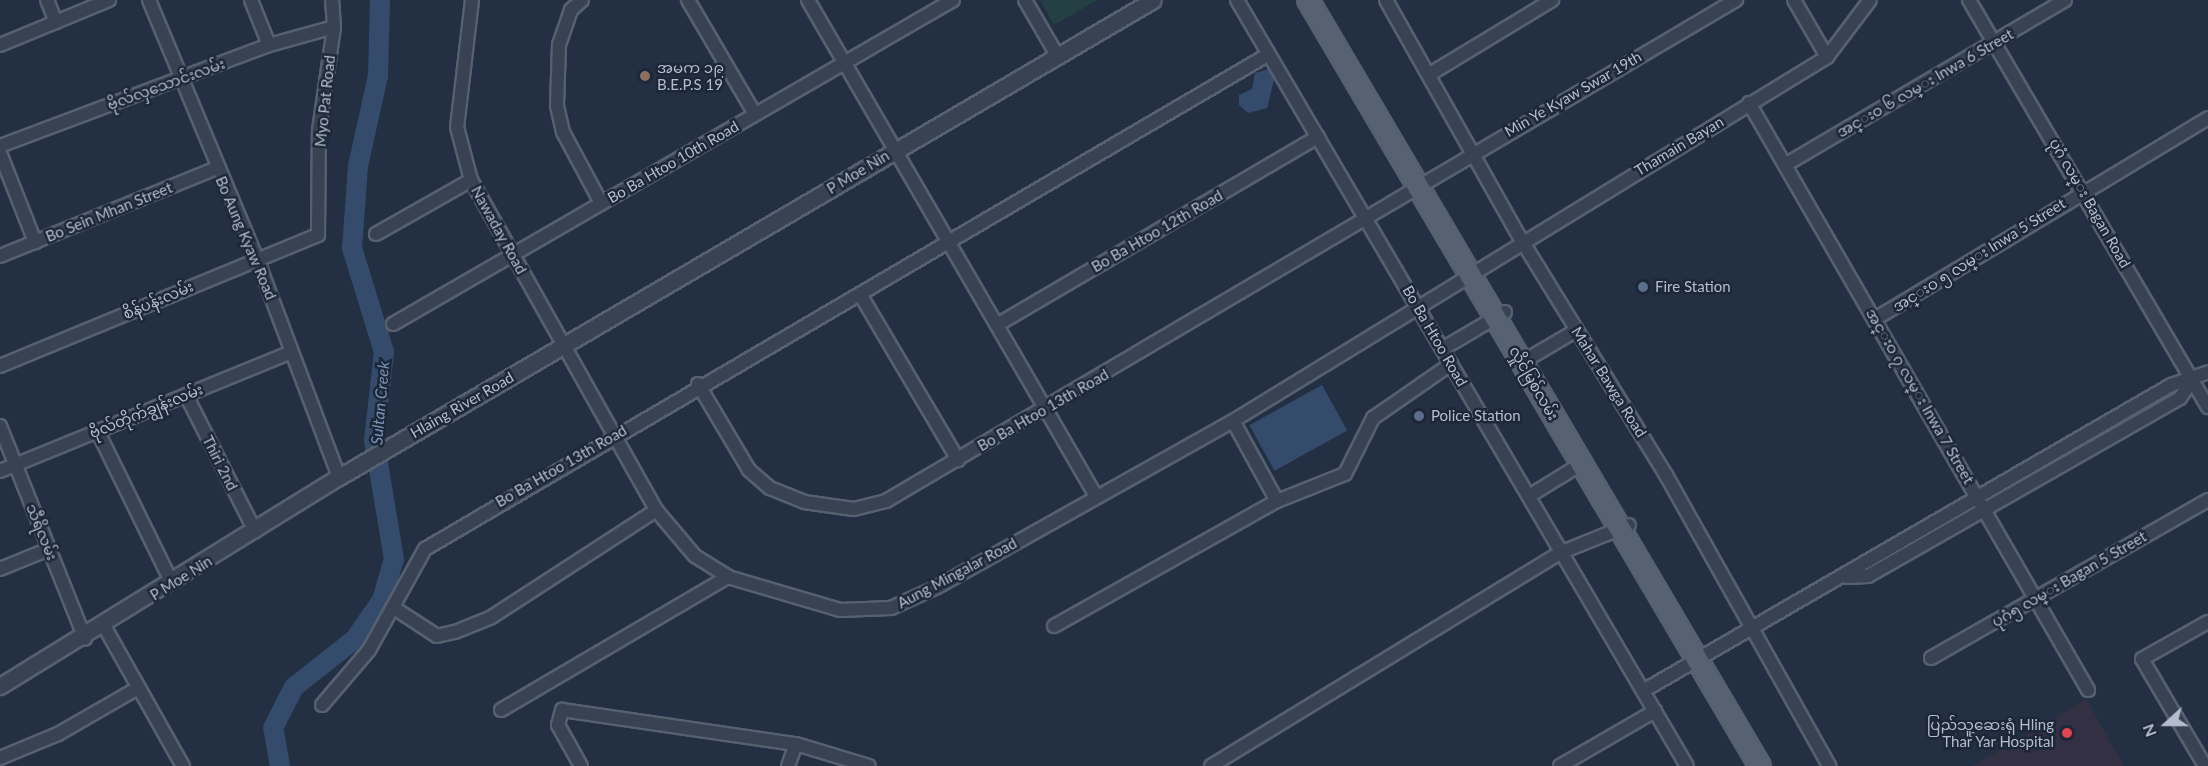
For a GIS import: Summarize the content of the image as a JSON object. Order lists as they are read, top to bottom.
{
  "streets": {
    "main road": ["လှိုင်မြစ်လမ်း"],
    "street": [
      "အင္းဝ ၆ လမ္း Inwa 6 Street",
      "ဗိုလ်လှသောင်းလမ်း",
      "Min Ye Kyaw Swar 19th",
      "Myo Pat Road",
      "Thamain Bayan",
      "Bo Ba Htoo 10th Road",
      "P Moe Nin",
      "ပုဂံ လမ္း Bagan Road",
      "Bo Sein Mhan Street",
      "Nawaday Road",
      "Bo Ba Htoo 12th Road",
      "Bo Aung Kyaw Road",
      "အင္းဝ ၅ လမ္း Inwa 5 Street",
      "စိန်ပန်းလမ်း",
      "Bo Ba Htoo Road",
      "Mahar Bawga Road",
      "အင္းဝ ၇ လမ္း Inwa 7 Street",
      "Hlaing River Road",
      "Bo Ba Htoo 13th Road",
      "ဗိုလ်တိုက်ချွန်းလမ်း",
      "Thiri 2nd",
      "သီရိလမ်း",
      "Aung Mingalar Road",
      "ပုဂံ၅ လမ္း Bagan 5 Street"
    ]
  },
  "crossings": [
    ["အင္းဝ ၆ လမ္း Inwa 6 Street", "ပုဂံ လမ္း Bagan Road"],
    ["အင္းဝ ၆ လမ္း Inwa 6 Street", "အင္းဝ ၇ လမ္း Inwa 7 Street"],
    ["ဗိုလ်လှသောင်းလမ်း", "Myo Pat Road"],
    ["ဗိုလ်လှသောင်းလမ်း", "Bo Aung Kyaw Road"],
    ["Min Ye Kyaw Swar 19th", "Mahar Bawga Road"],
    ["Min Ye Kyaw Swar 19th", "လှိုင်မြစ်လမ်း"],
    ["Min Ye Kyaw Swar 19th", "Bo Ba Htoo 13th Road"],
    ["Myo Pat Road", "စိန်ပန်းလမ်း"],
    ["Thamain Bayan", "Bo Ba Htoo Road"],
    ["Thamain Bayan", "Mahar Bawga Road"],
    ["Thamain Bayan", "လှိုင်မြစ်လမ်း"],
    ["Thamain Bayan", "အင္းဝ ၇ လမ္း Inwa 7 Street"],
    ["Thamain Bayan", "Aung Mingalar Road"],
    ["Bo Ba Htoo 10th Road", "Nawaday Road"],
    ["P Moe Nin", "Nawaday Road"],
    ["P Moe Nin", "Bo Aung Kyaw Road"],
    ["P Moe Nin", "Hlaing River Road"],
    ["P Moe Nin", "Thiri 2nd"],
    ["P Moe Nin", "သီရိလမ်း"],
    ["P Moe Nin", "Aung Mingalar Road"],
    ["ပုဂံ လမ္း Bagan Road", "အင္းဝ ၅ လမ္း Inwa 5 Street"],
    ["Bo Sein Mhan Street", "Bo Aung Kyaw Road"],
    ["Nawaday Road", "Hlaing River Road"],
    ["Nawaday Road", "Aung Mingalar Road"],
    ["Bo Ba Htoo 12th Road", "Bo Ba Htoo Road"],
    ["Bo Aung Kyaw Road", "စိန်ပန်းလမ်း"],
    ["Bo Aung Kyaw Road", "ဗိုလ်တိုက်ချွန်းလမ်း"],
    ["အင္းဝ ၅ လမ္း Inwa 5 Street", "အင္းဝ ၇ လမ္း Inwa 7 Street"],
    ["Bo Ba Htoo Road", "Bo Ba Htoo 13th Road"],
    ["Bo Ba Htoo Road", "Aung Mingalar Road"],
    ["လှိုင်မြစ်လမ်း", "Bo Ba Htoo 13th Road"],
    ["အင္းဝ ၇ လမ္း Inwa 7 Street", "ပုဂံ၅ လမ္း Bagan 5 Street"],
    ["Hlaing River Road", "Aung Mingalar Road"],
    ["Bo Ba Htoo 13th Road", "Aung Mingalar Road"],
    ["ဗိုလ်တိုက်ချွန်းလမ်း", "Thiri 2nd"],
    ["ဗိုလ်တိုက်ချွန်းလမ်း", "သီရိလမ်း"]
  ],
  "water": ["Sultan Creek"],
  "places": [
    "အမက ၁၉ B.E.P.S 19",
    "Fire Station",
    "Police Station",
    "ပြည်သူ့ဆေးရုံ Hling Thar Yar Hospital"
  ],
  "north": "left"
}
